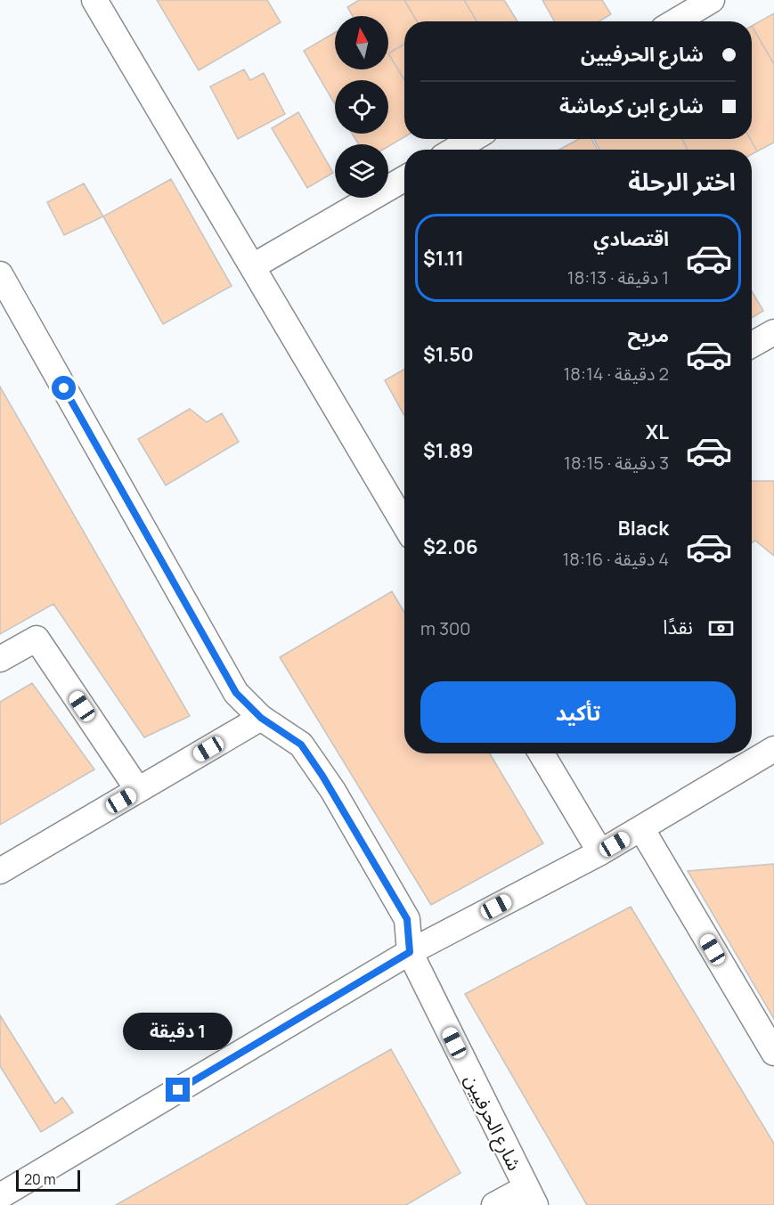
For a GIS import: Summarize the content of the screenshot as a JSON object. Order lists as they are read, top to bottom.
{
  "streets": {
    "street": ["شارع الحرفيين"]
  },
  "scale_bar": "20 m",
  "north": "top",
  "page": {
    "banner": ["شارع الحرفيين", "شارع ابن كرماشة"],
    "heading": "اختر الرحلة",
    "list": [
      {
        "name": "اقتصادي",
        "note": "1 دقيقة · 18:13",
        "value": "$1.11"
      },
      {
        "name": "مريح",
        "note": "2 دقيقة · 18:14",
        "value": "$1.50"
      },
      {
        "name": "XL",
        "note": "3 دقيقة · 18:15",
        "value": "$1.89"
      },
      {
        "name": "Black",
        "note": "4 دقيقة · 18:16",
        "value": "$2.06"
      }
    ],
    "pay": ["نقدًا", "300 m"],
    "buttons": "تأكيد",
    "bubble": "1 دقيقة",
    "scale": "20 m"
  }
}
